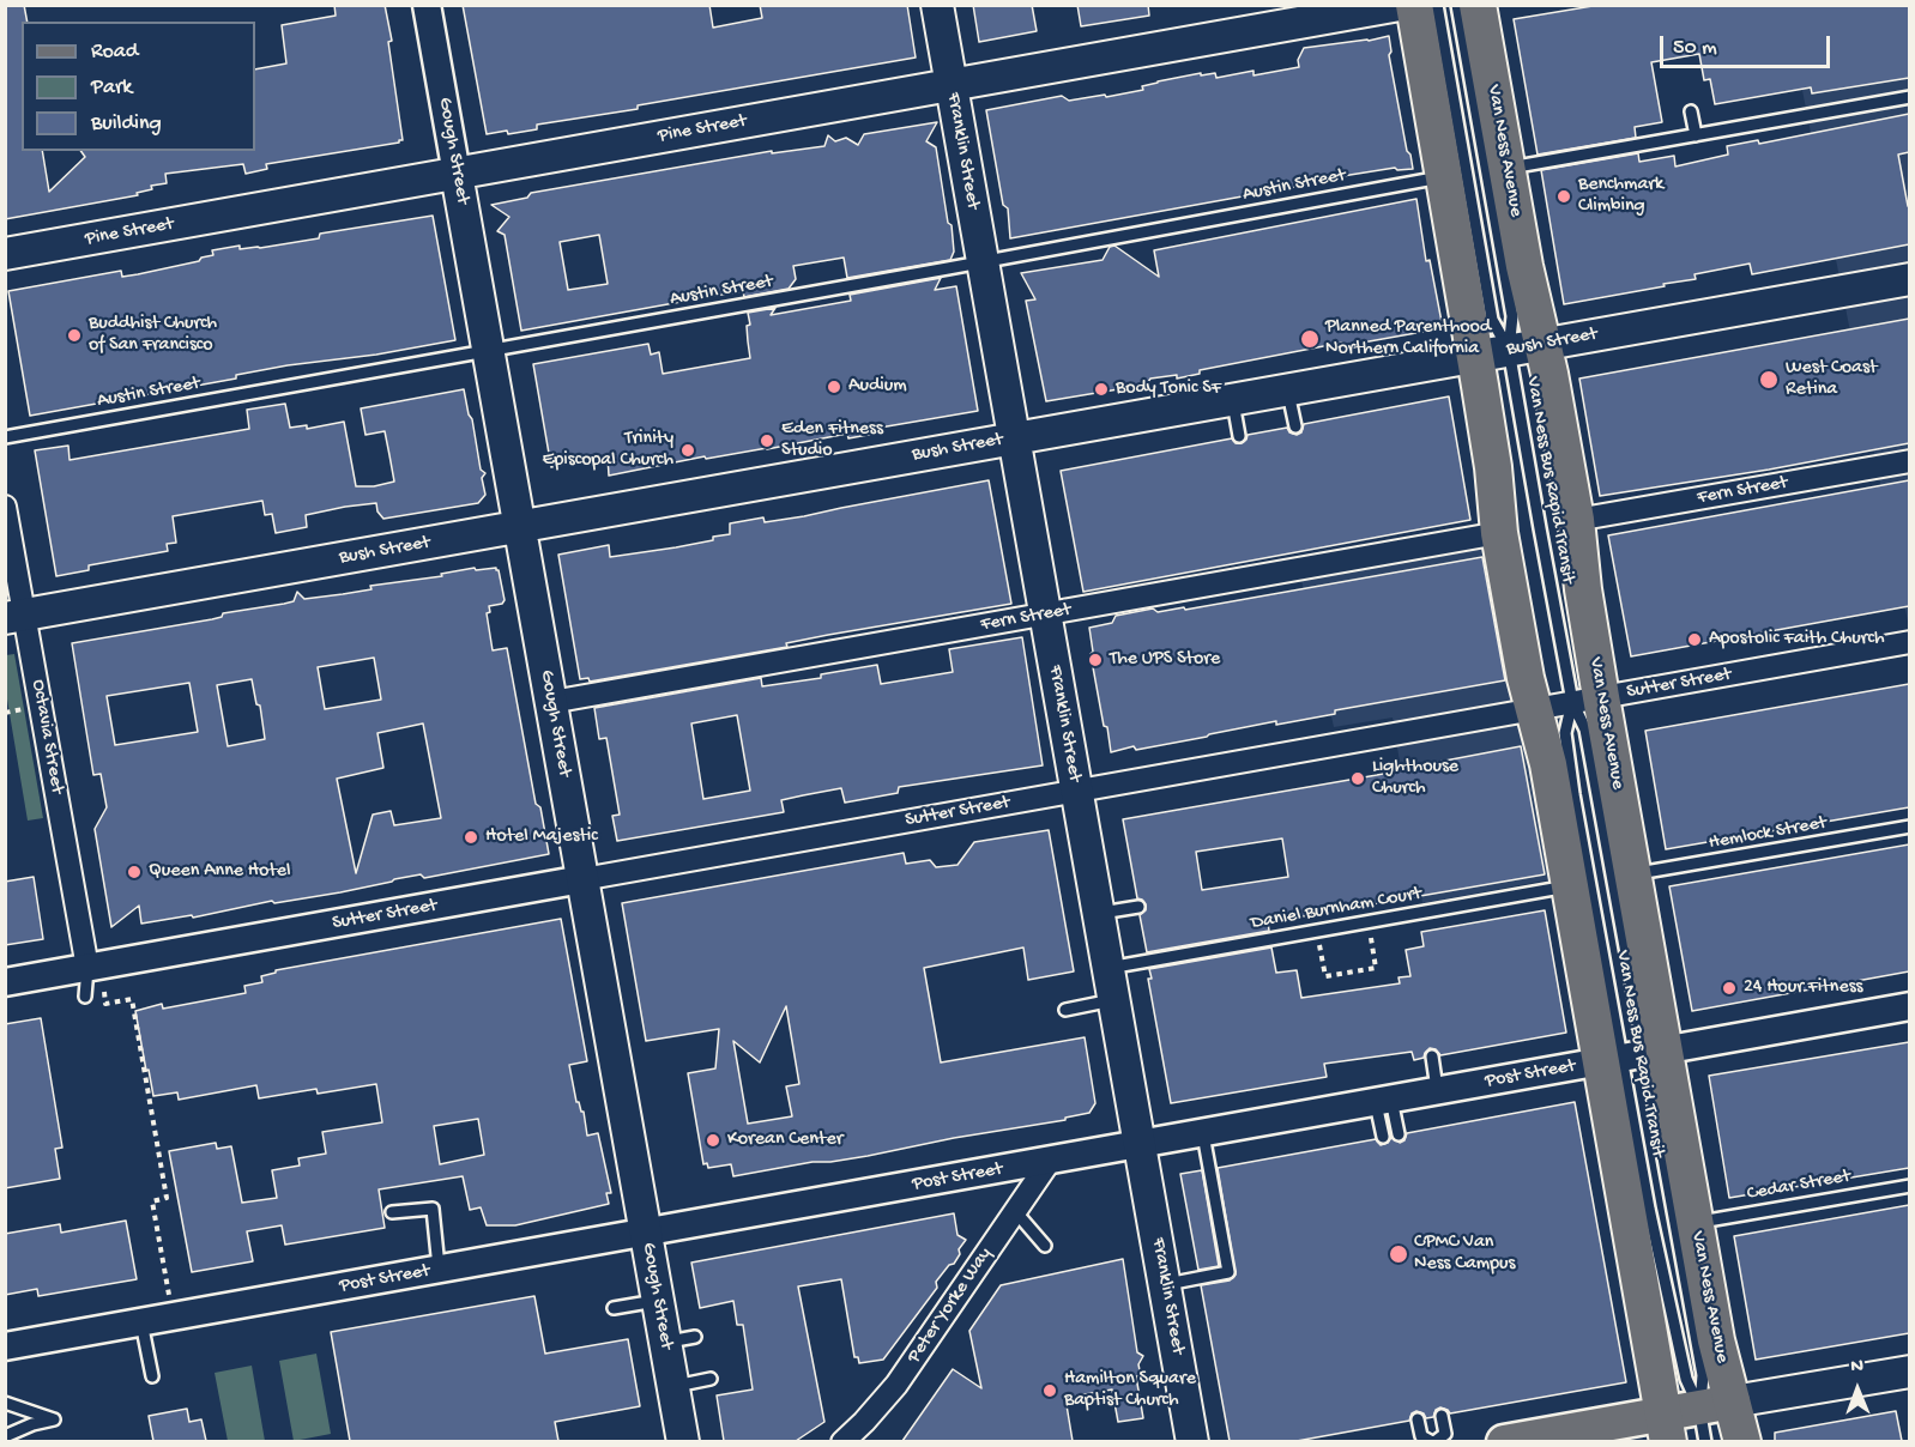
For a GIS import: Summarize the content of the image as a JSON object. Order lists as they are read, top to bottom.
{
  "streets": {
    "highway": ["Van Ness Avenue"],
    "main road": [
      "Pine Street",
      "Gough Street",
      "Franklin Street",
      "Bush Street"
    ],
    "street": [
      "Fern Street",
      "Sutter Street",
      "Octavia Street",
      "Post Street",
      "Peter Yorke Way"
    ],
    "lane": [
      "Austin Street",
      "Van Ness Bus Rapid Transit",
      "Hemlock Street",
      "Daniel Burnham Court",
      "Cedar Street"
    ]
  },
  "crossings": [
    ["Pine Street", "Gough Street"],
    ["Pine Street", "Franklin Street"],
    ["Gough Street", "Austin Street"],
    ["Gough Street", "Bush Street"],
    ["Gough Street", "Fern Street"],
    ["Gough Street", "Sutter Street"],
    ["Gough Street", "Post Street"],
    ["Franklin Street", "Austin Street"],
    ["Franklin Street", "Bush Street"],
    ["Franklin Street", "Fern Street"],
    ["Franklin Street", "Sutter Street"],
    ["Franklin Street", "Daniel Burnham Court"],
    ["Franklin Street", "Post Street"],
    ["Van Ness Avenue", "Austin Street"],
    ["Van Ness Avenue", "Bush Street"],
    ["Van Ness Avenue", "Van Ness Bus Rapid Transit"],
    ["Van Ness Avenue", "Fern Street"],
    ["Van Ness Avenue", "Sutter Street"],
    ["Van Ness Avenue", "Hemlock Street"],
    ["Van Ness Avenue", "Daniel Burnham Court"],
    ["Van Ness Avenue", "Post Street"],
    ["Van Ness Avenue", "Cedar Street"],
    ["Bush Street", "Van Ness Bus Rapid Transit"],
    ["Bush Street", "Octavia Street"],
    ["Van Ness Bus Rapid Transit", "Sutter Street"],
    ["Van Ness Bus Rapid Transit", "Post Street"],
    ["Sutter Street", "Octavia Street"],
    ["Post Street", "Peter Yorke Way"]
  ],
  "places": [
    "Benchmark Climbing",
    "Buddhist Church of San Francisco",
    "Planned Parenthood Northern California",
    "West Coast Retina",
    "Audium",
    "Body Tonic SF",
    "Eden Fitness Studio",
    "Trinity Episcopal Church",
    "Apostolic Faith Church",
    "The UPS Store",
    "Lighthouse Church",
    "Hotel Majestic",
    "Queen Anne Hotel",
    "24 Hour Fitness",
    "Korean Center",
    "CPMC Van Ness Campus",
    "Hamilton Square Baptist Church"
  ],
  "legend": ["Road", "Park", "Building"],
  "scale_bar": "50 m",
  "north": "top"
}
